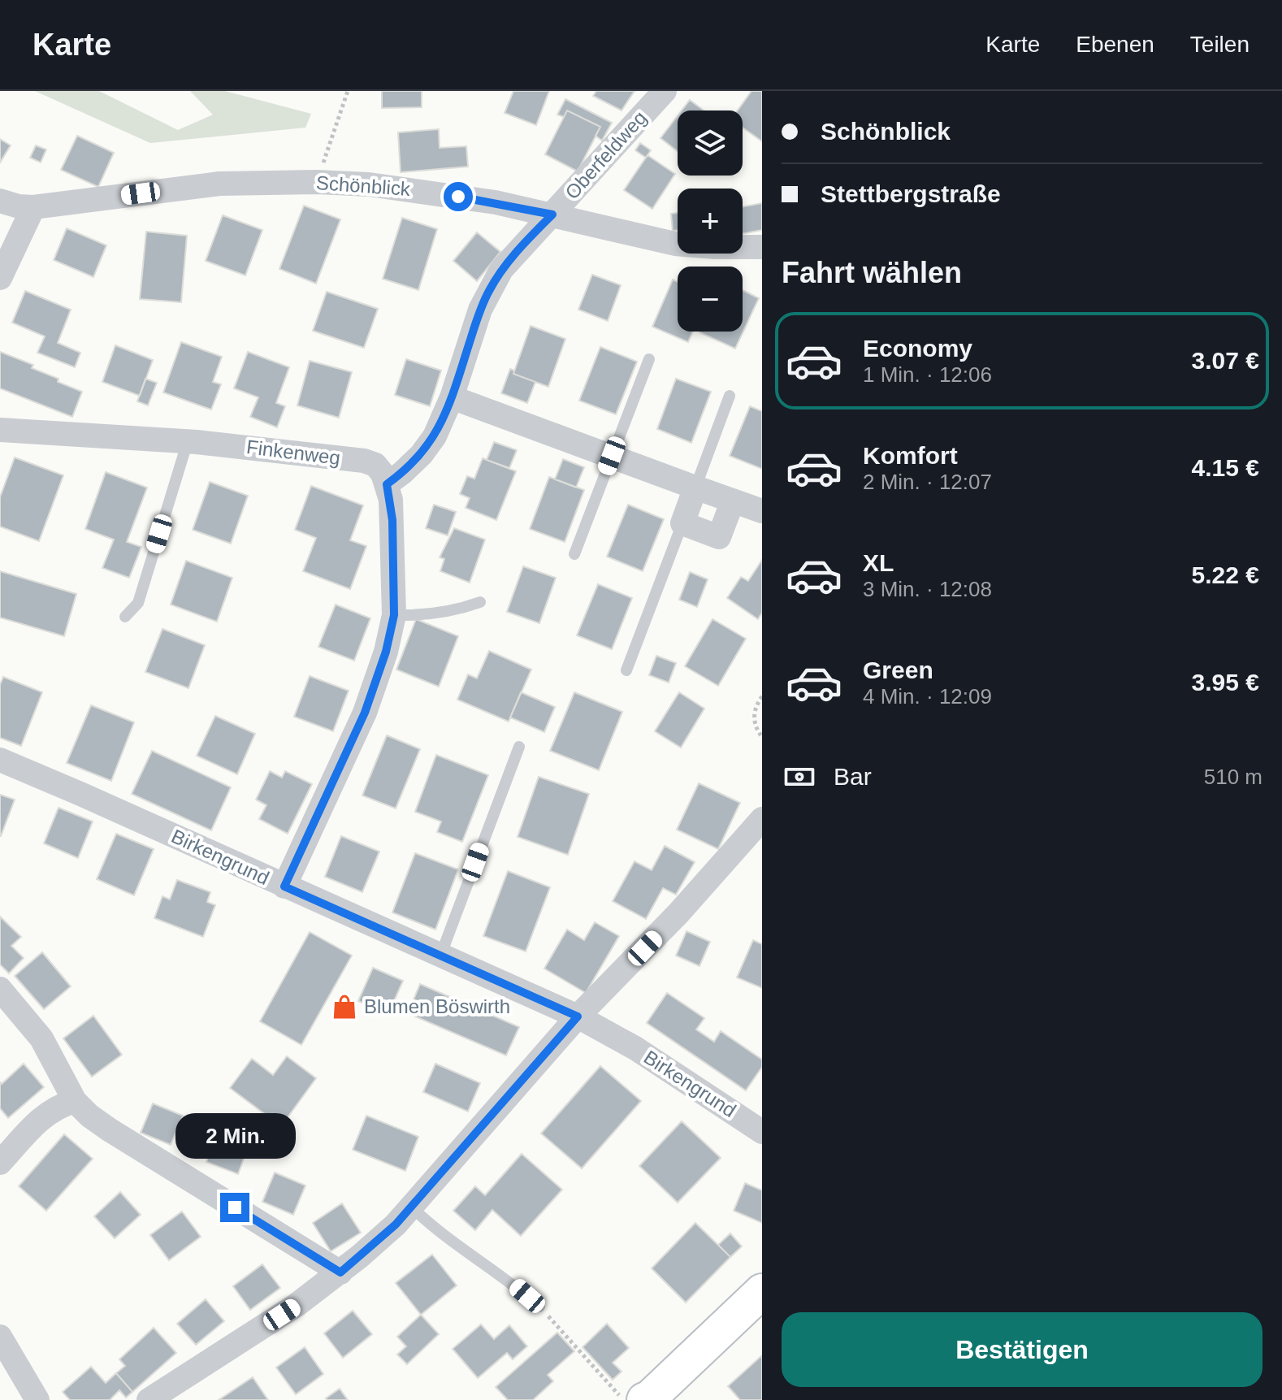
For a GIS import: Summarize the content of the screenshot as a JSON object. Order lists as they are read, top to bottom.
{
  "streets": {
    "street": [
      "Oberfeldweg",
      "Schönblick",
      "Finkenweg",
      "Birkengrund"
    ]
  },
  "crossings": [
    ["Oberfeldweg", "Schönblick"],
    ["Oberfeldweg", "Finkenweg"]
  ],
  "places": {
    "shop": ["Blumen Böswirth"]
  },
  "page": {
    "header": "Karte",
    "nav": ["Karte", "Ebenen", "Teilen"],
    "banner": ["Schönblick", "Stettbergstraße"],
    "map_buttons": ["+", "−"],
    "heading": "Fahrt wählen",
    "list": [
      {
        "name": "Economy",
        "note": "1 Min. · 12:06",
        "value": "3.07 €"
      },
      {
        "name": "Komfort",
        "note": "2 Min. · 12:07",
        "value": "4.15 €"
      },
      {
        "name": "XL",
        "note": "3 Min. · 12:08",
        "value": "5.22 €"
      },
      {
        "name": "Green",
        "note": "4 Min. · 12:09",
        "value": "3.95 €"
      }
    ],
    "pay": ["Bar", "510 m"],
    "bubble": "2 Min.",
    "buttons": "Bestätigen"
  }
}
